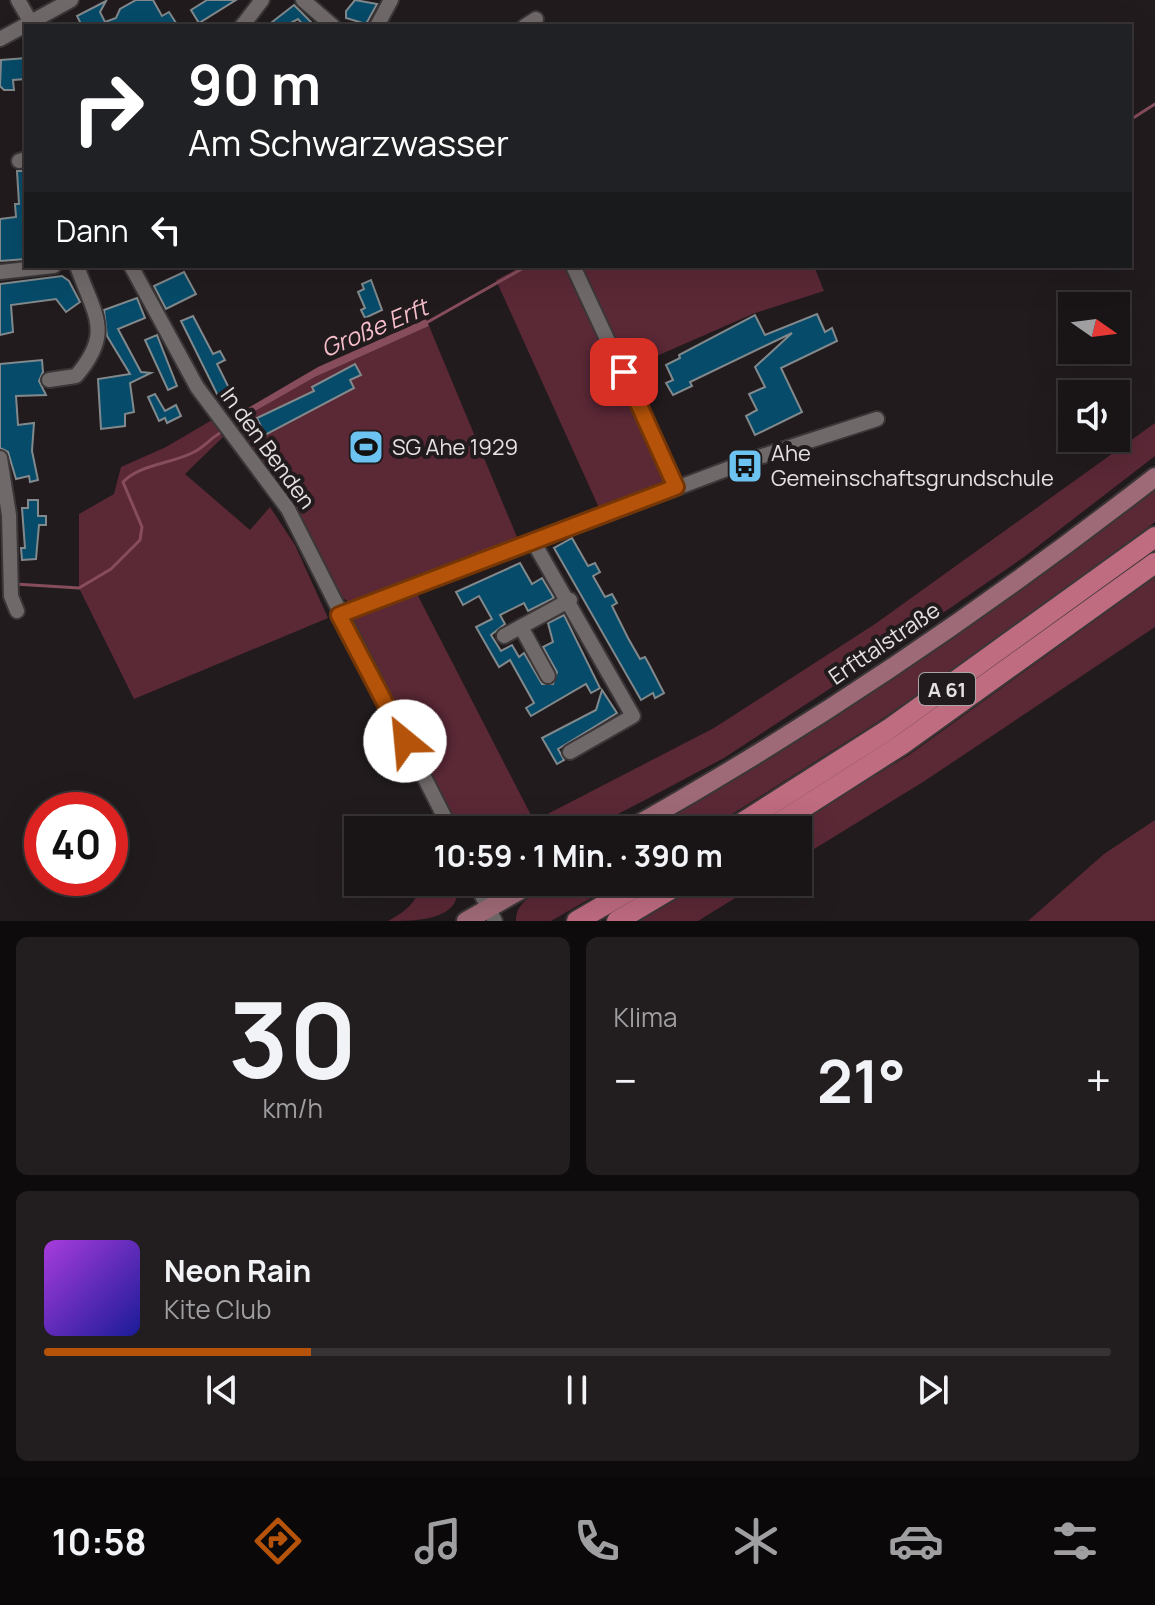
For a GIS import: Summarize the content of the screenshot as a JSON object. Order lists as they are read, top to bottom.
{
  "streets": {
    "highway": ["A 61"],
    "main road": ["Erfttalstraße"],
    "street": ["In den Benden"]
  },
  "water": ["Große Erft"],
  "places": {
    "sports": ["SG Ahe 1929"],
    "bus stop": ["Ahe Gemeinschaftsgrundschule"]
  },
  "north": "right",
  "page": {
    "turn": ["90 m", "Am Schwarzwasser"],
    "then": "Dann",
    "limit": "40",
    "trip": "10:59 · 1 Min. · 390 m",
    "tile": [
      ["30", "km/h"],
      "Klima"
    ],
    "heat": ["−", "21°", "+"],
    "song": ["Neon Rain", "Kite Club"],
    "tabs": "10:58"
  }
}
